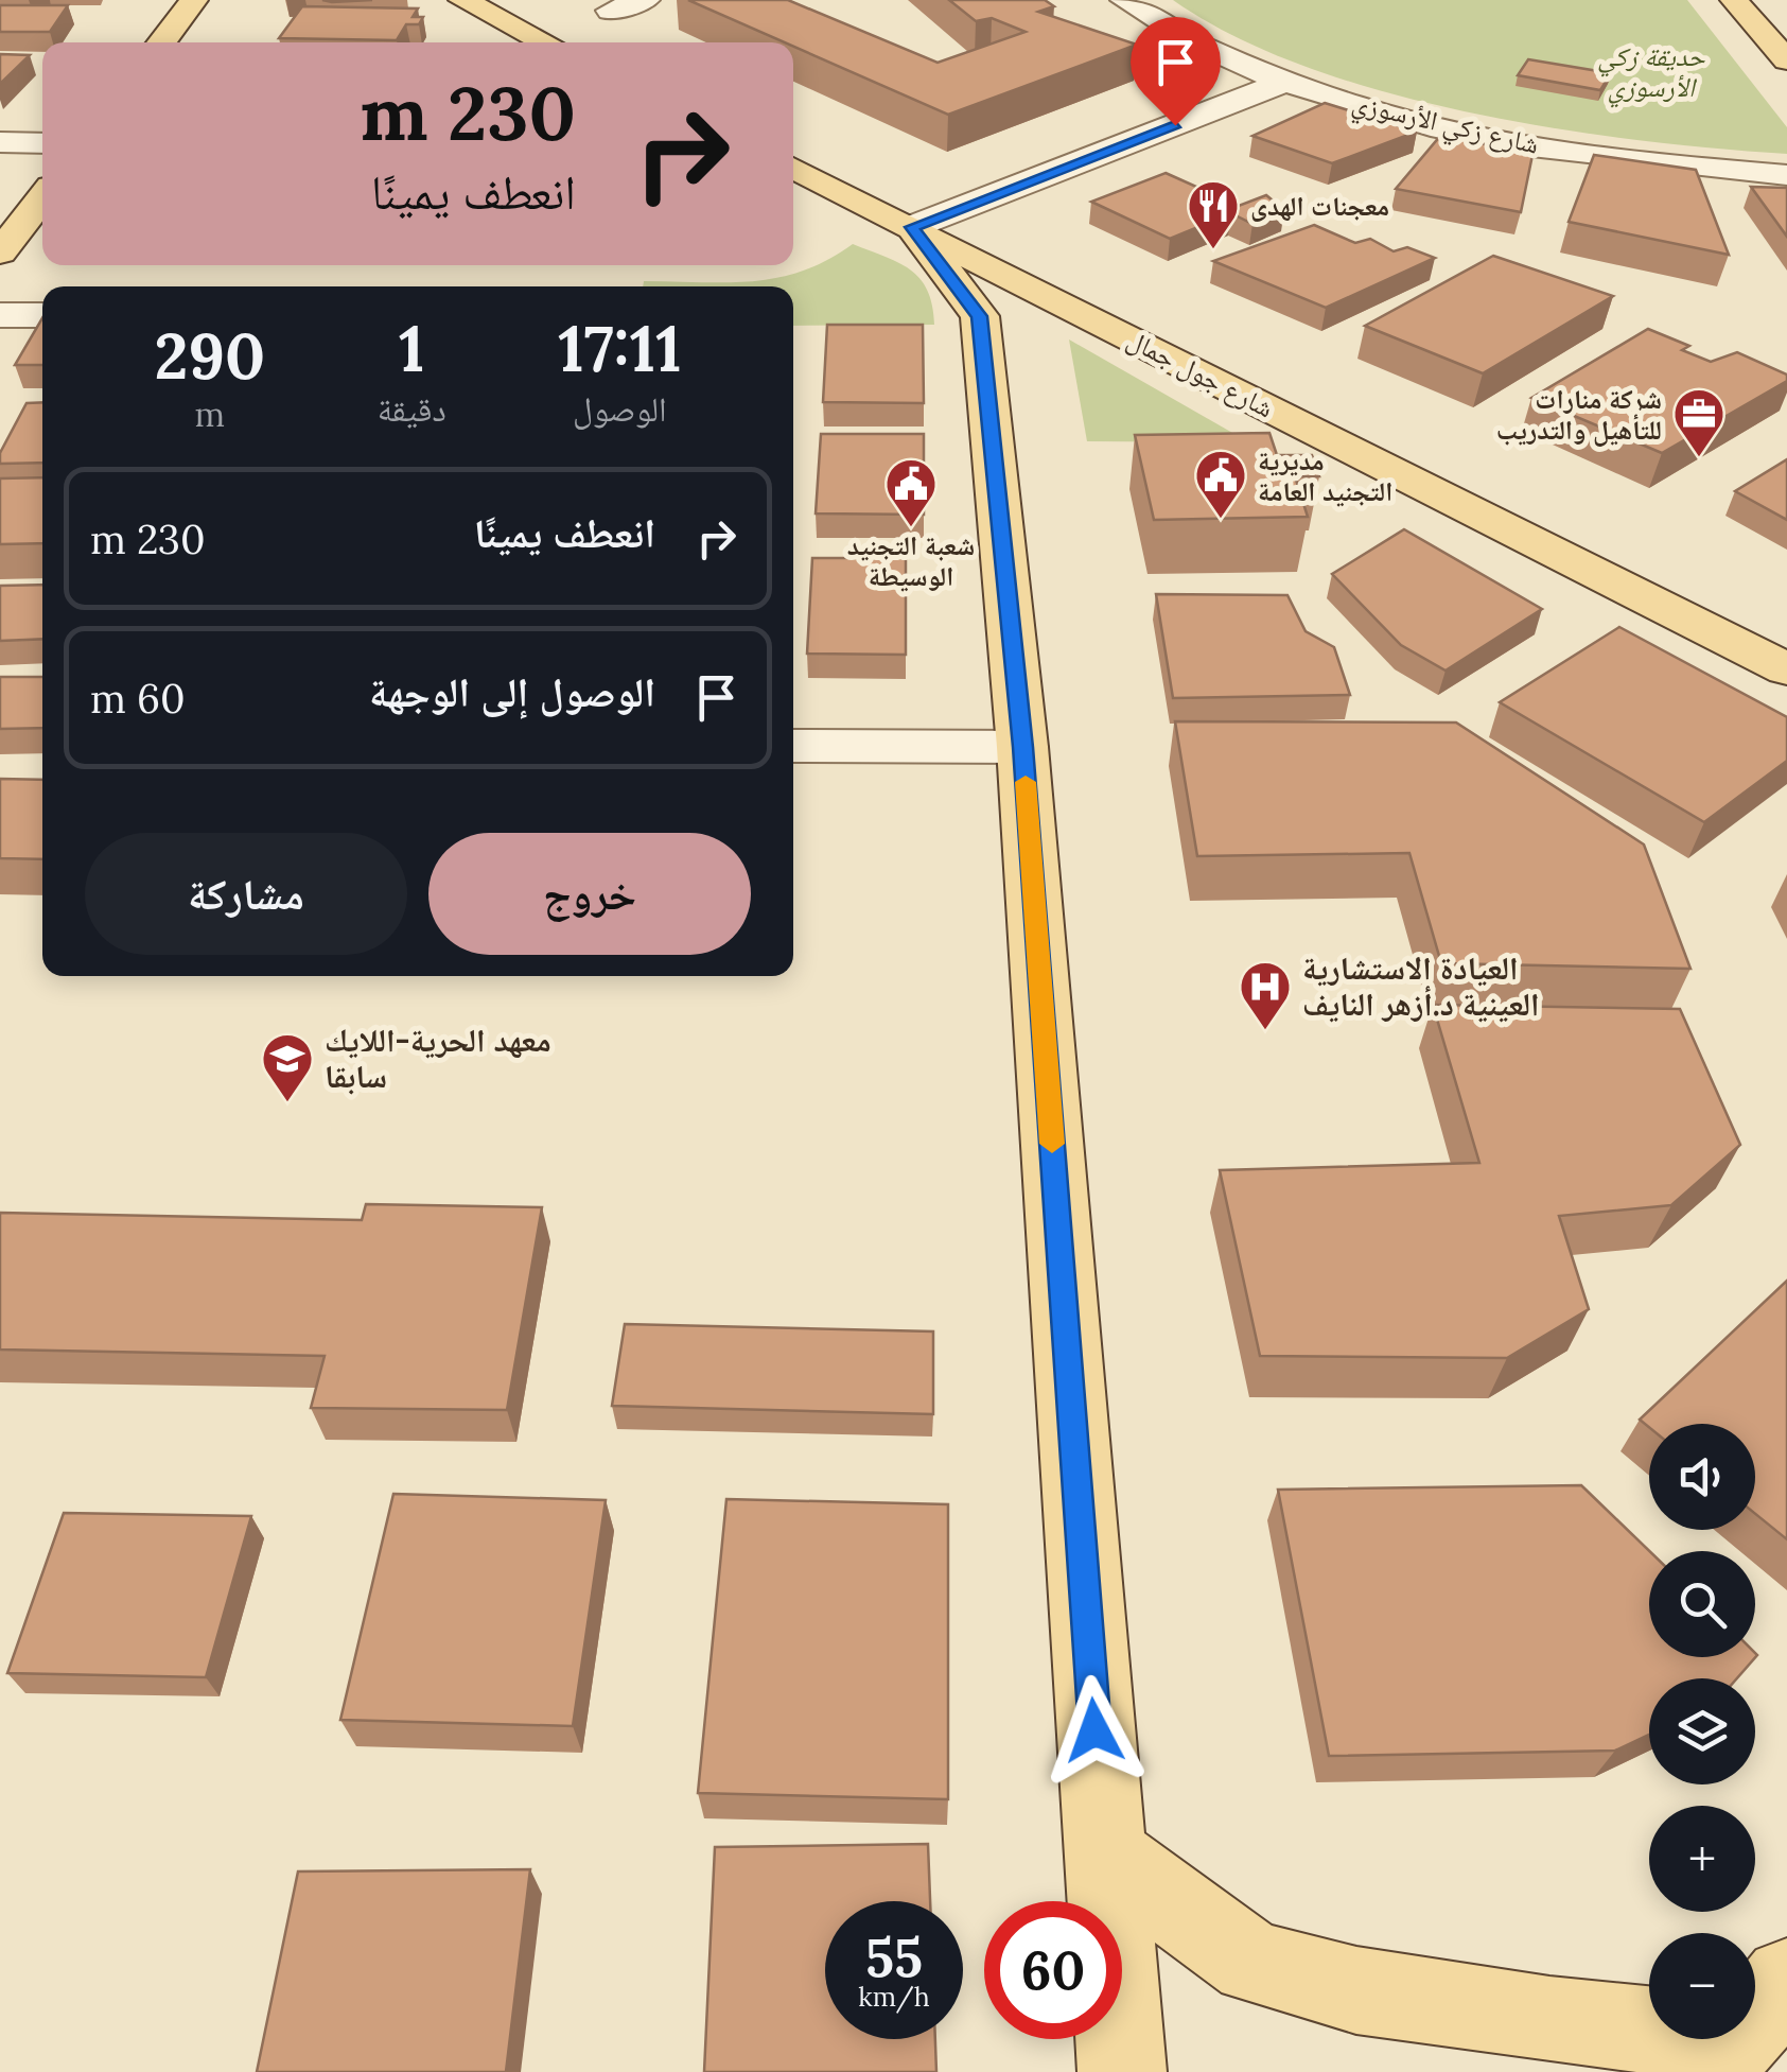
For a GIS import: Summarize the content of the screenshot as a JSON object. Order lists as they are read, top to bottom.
{
  "streets": {
    "main road": ["شارع جول جمال"],
    "street": ["شارع زكي الأرسوزي"]
  },
  "parks": ["حديقة زكي الأرسوزي"],
  "places": {
    "restaurant": ["معجنات الهدى"],
    "office": ["شركة منارات للتأهيل والتدريب"],
    "public building": ["مديرية التجنيد العامة", "شعبة التجنيد الوسيطة"],
    "hospital": ["العيادة الاستشارية العينية د.أزهر النايف"],
    "school or university": ["معهد الحرية-اللايك سابقا"]
  },
  "page": {
    "turn": ["230 m", "انعطف يمينًا"],
    "eta": [
      "17:11",
      "الوصول",
      "1",
      "دقيقة",
      "290",
      "m"
    ],
    "list": [
      {
        "name": "انعطف يمينًا",
        "value": "230 m"
      },
      {
        "name": "الوصول إلى الوجهة",
        "value": "60 m"
      }
    ],
    "buttons": ["خروج", "مشاركة"],
    "map_buttons": ["+", "−"],
    "speed": "55 km/h",
    "limit": "60"
  }
}
